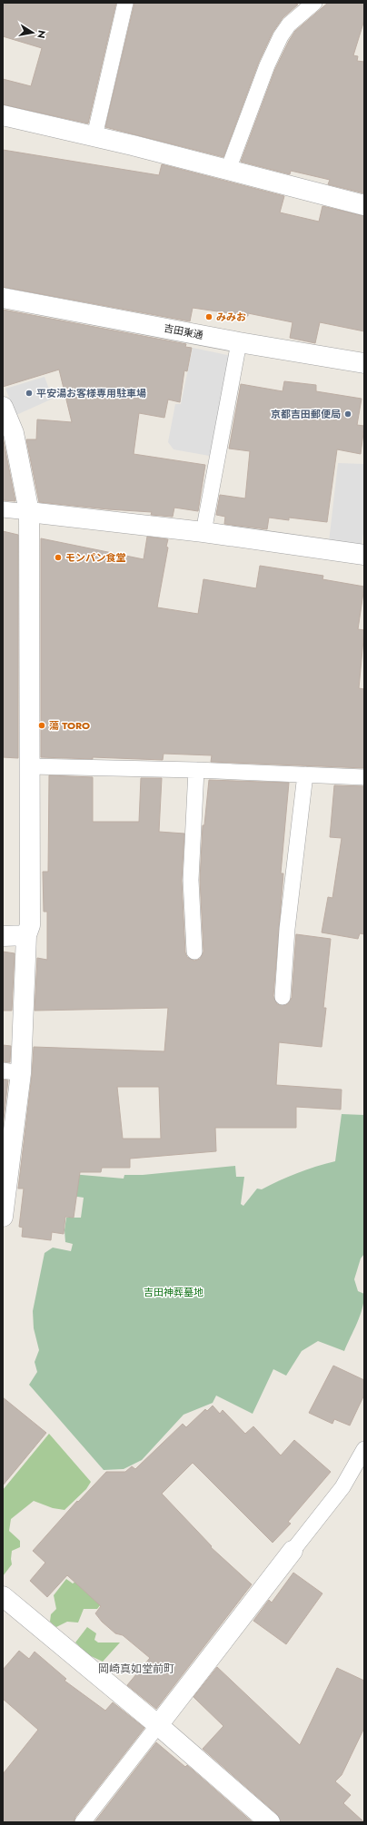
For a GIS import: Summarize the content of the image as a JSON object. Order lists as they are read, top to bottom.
{
  "streets": {
    "street": ["吉田東通"]
  },
  "districts": ["岡崎真如堂前町"],
  "parks": ["吉田神葬墓地"],
  "places": [
    "みみお",
    "平安湯お客様専用駐車場",
    "京都吉田郵便局",
    "モンパン食堂",
    "蕩 TORO"
  ],
  "north": "right"
}
